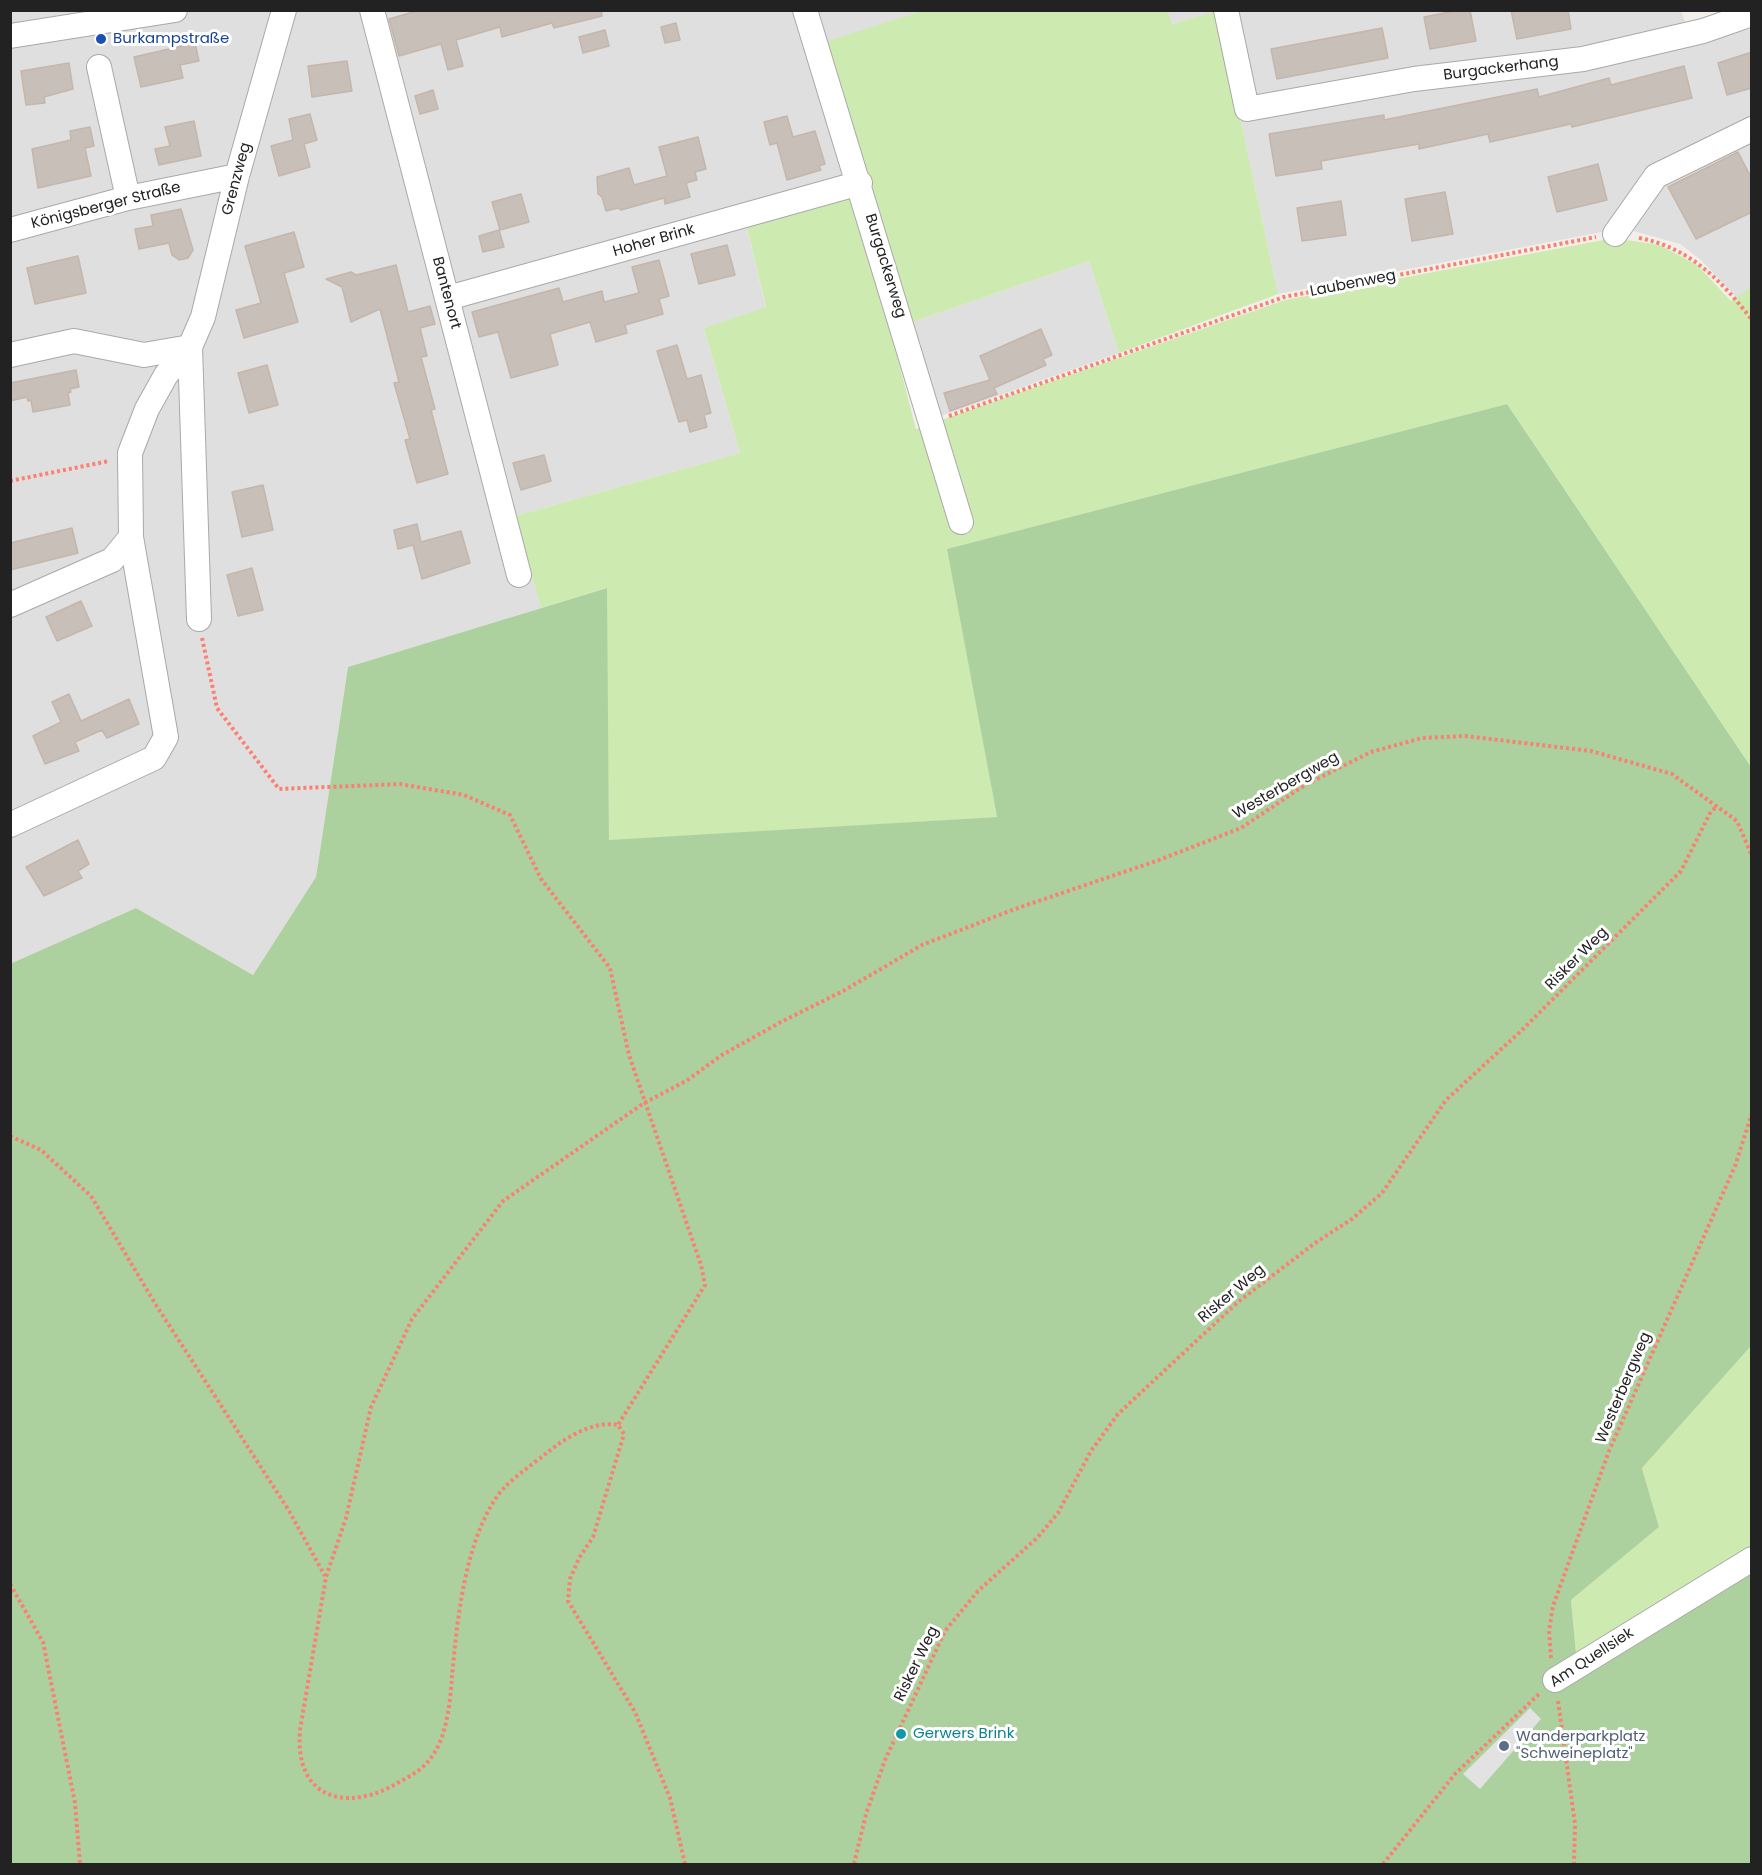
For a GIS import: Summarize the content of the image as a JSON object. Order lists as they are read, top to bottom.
{
  "streets": {
    "street": [
      "Burgackerhang",
      "Grenzweg",
      "Königsberger Straße",
      "Hoher Brink",
      "Burgackerweg",
      "Bantenort",
      "Am Quellsiek"
    ],
    "path": ["Laubenweg", "Westerbergweg", "Risker Weg"]
  },
  "crossings": [
    ["Grenzweg", "Königsberger Straße"],
    ["Hoher Brink", "Burgackerweg"],
    ["Hoher Brink", "Bantenort"],
    ["Burgackerweg", "Laubenweg"],
    ["Westerbergweg", "Risker Weg"],
    ["Westerbergweg", "Am Quellsiek"]
  ],
  "places": ["Burkampstraße", "Gerwers Brink", "Wanderparkplatz \"Schweineplatz\""]
}
